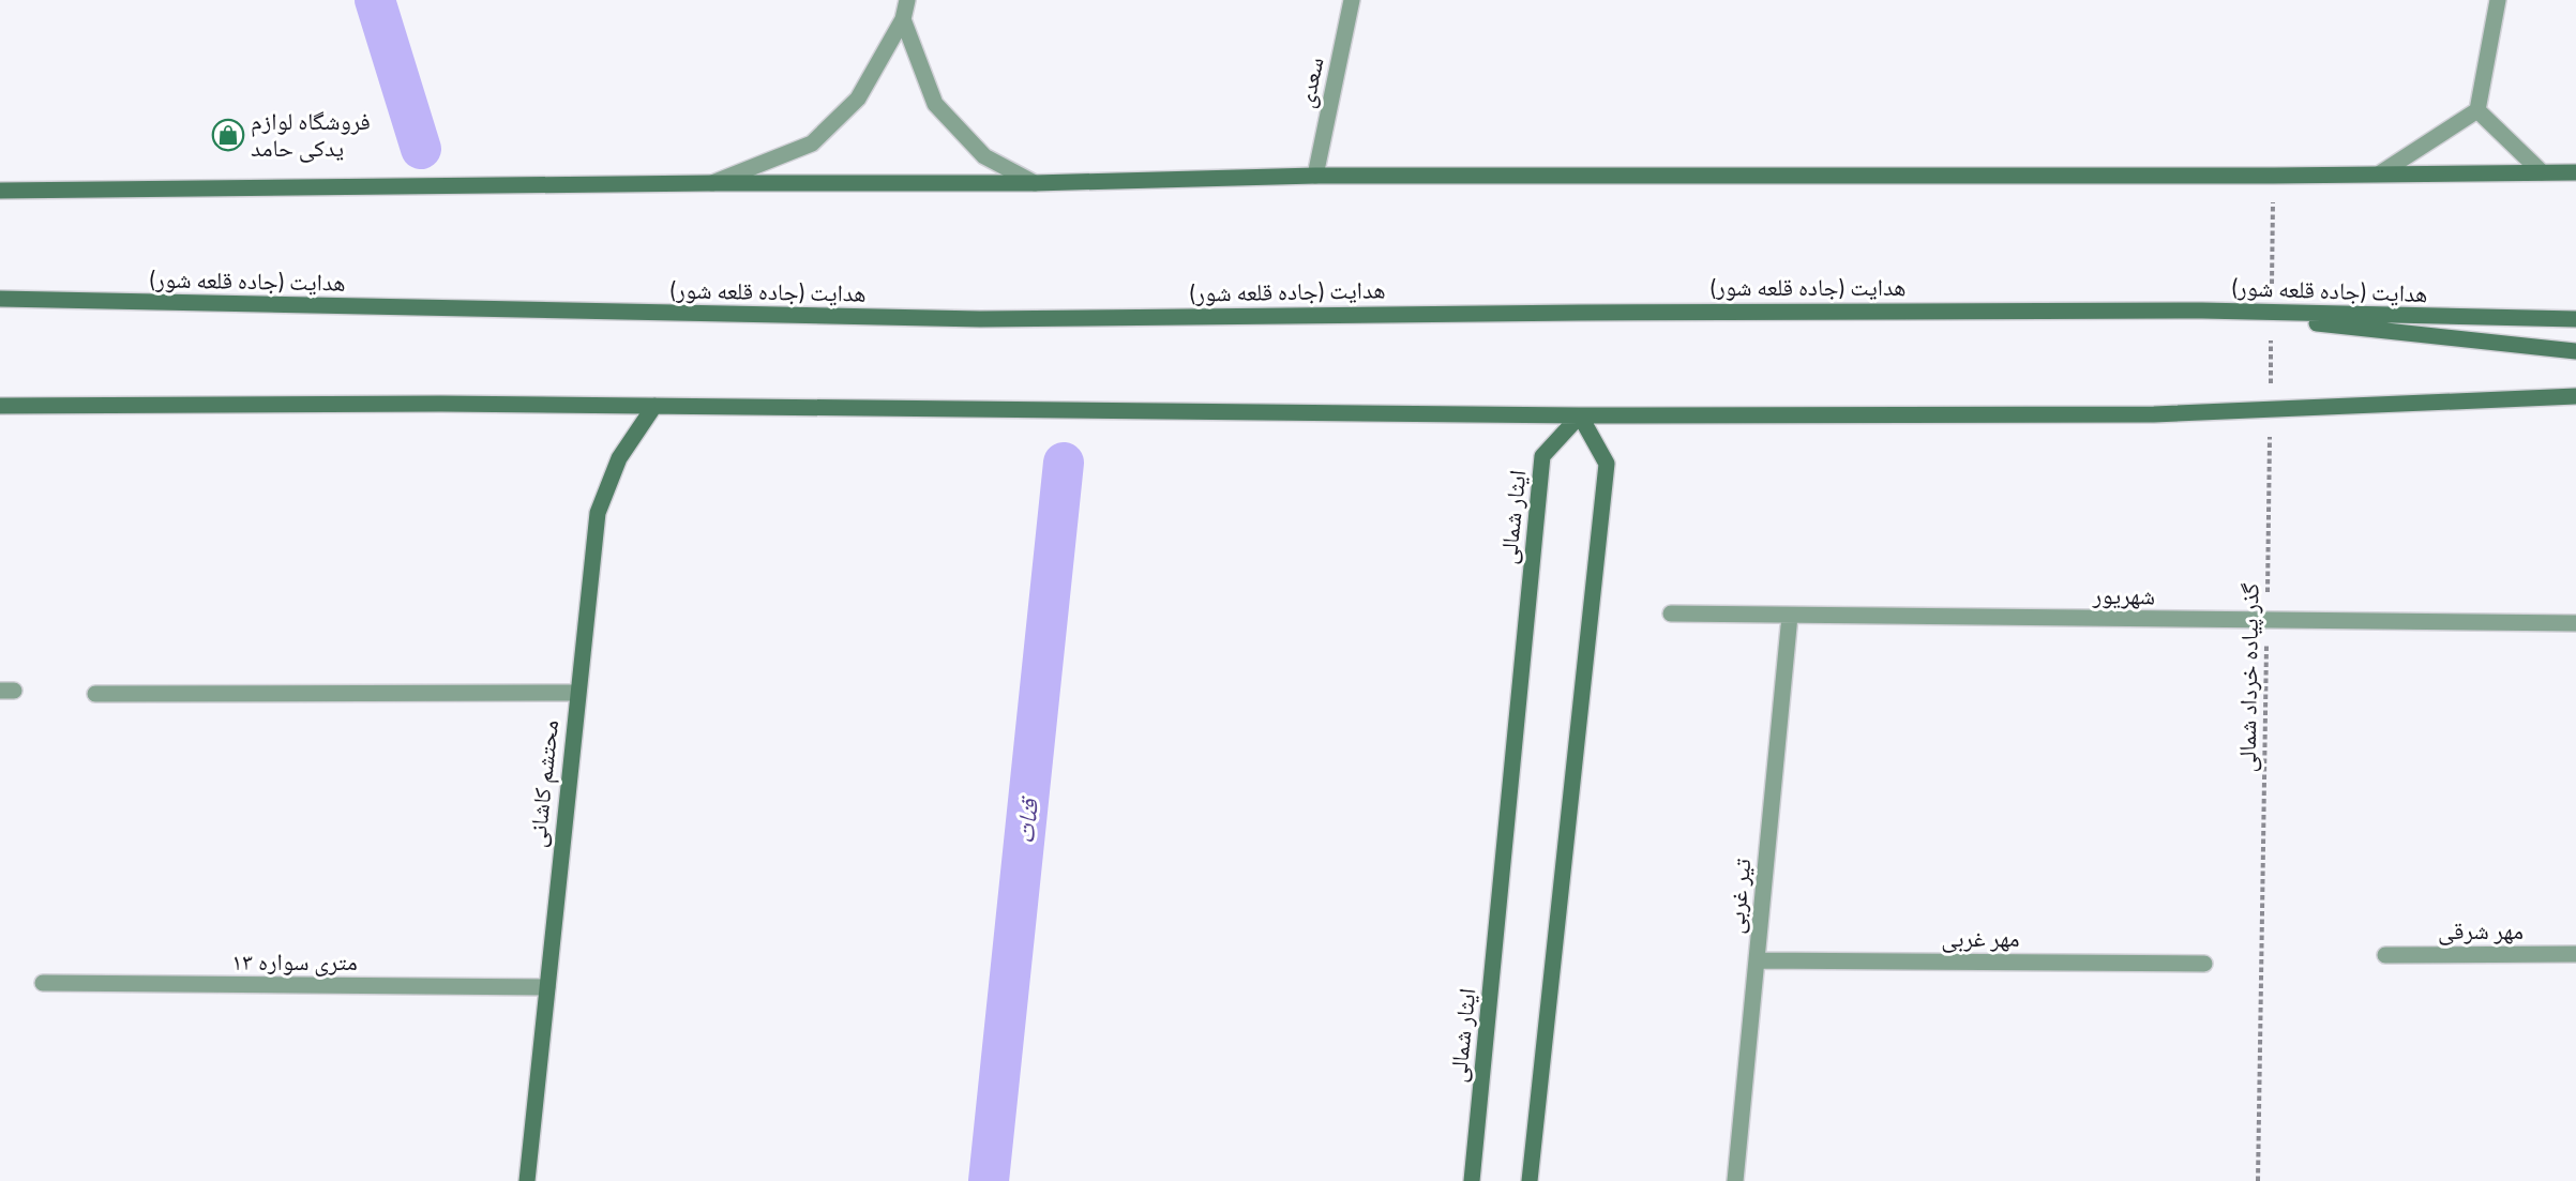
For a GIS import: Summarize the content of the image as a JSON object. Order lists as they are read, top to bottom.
{
  "streets": {
    "main road": ["هدایت (جاده قلعه شور)", "ایثار شمالی", "محتشم کاشانی"],
    "street": [
      "سعدی",
      "شهریور",
      "تیر غربی",
      "مهر شرقی",
      "مهر غربی",
      "۱۳ متری سواره"
    ],
    "path": ["گذر پیاده خرداد شمالی"]
  },
  "crossings": [
    ["هدایت (جاده قلعه شور)", "گذر پیاده خرداد شمالی"],
    ["شهریور", "گذر پیاده خرداد شمالی"],
    ["شهریور", "تیر غربی"],
    ["محتشم کاشانی", "۱۳ متری سواره"],
    ["تیر غربی", "مهر غربی"]
  ],
  "water": ["قنات"],
  "places": {
    "shop": ["فروشگاه لوازم یدکی حامد"]
  }
}
